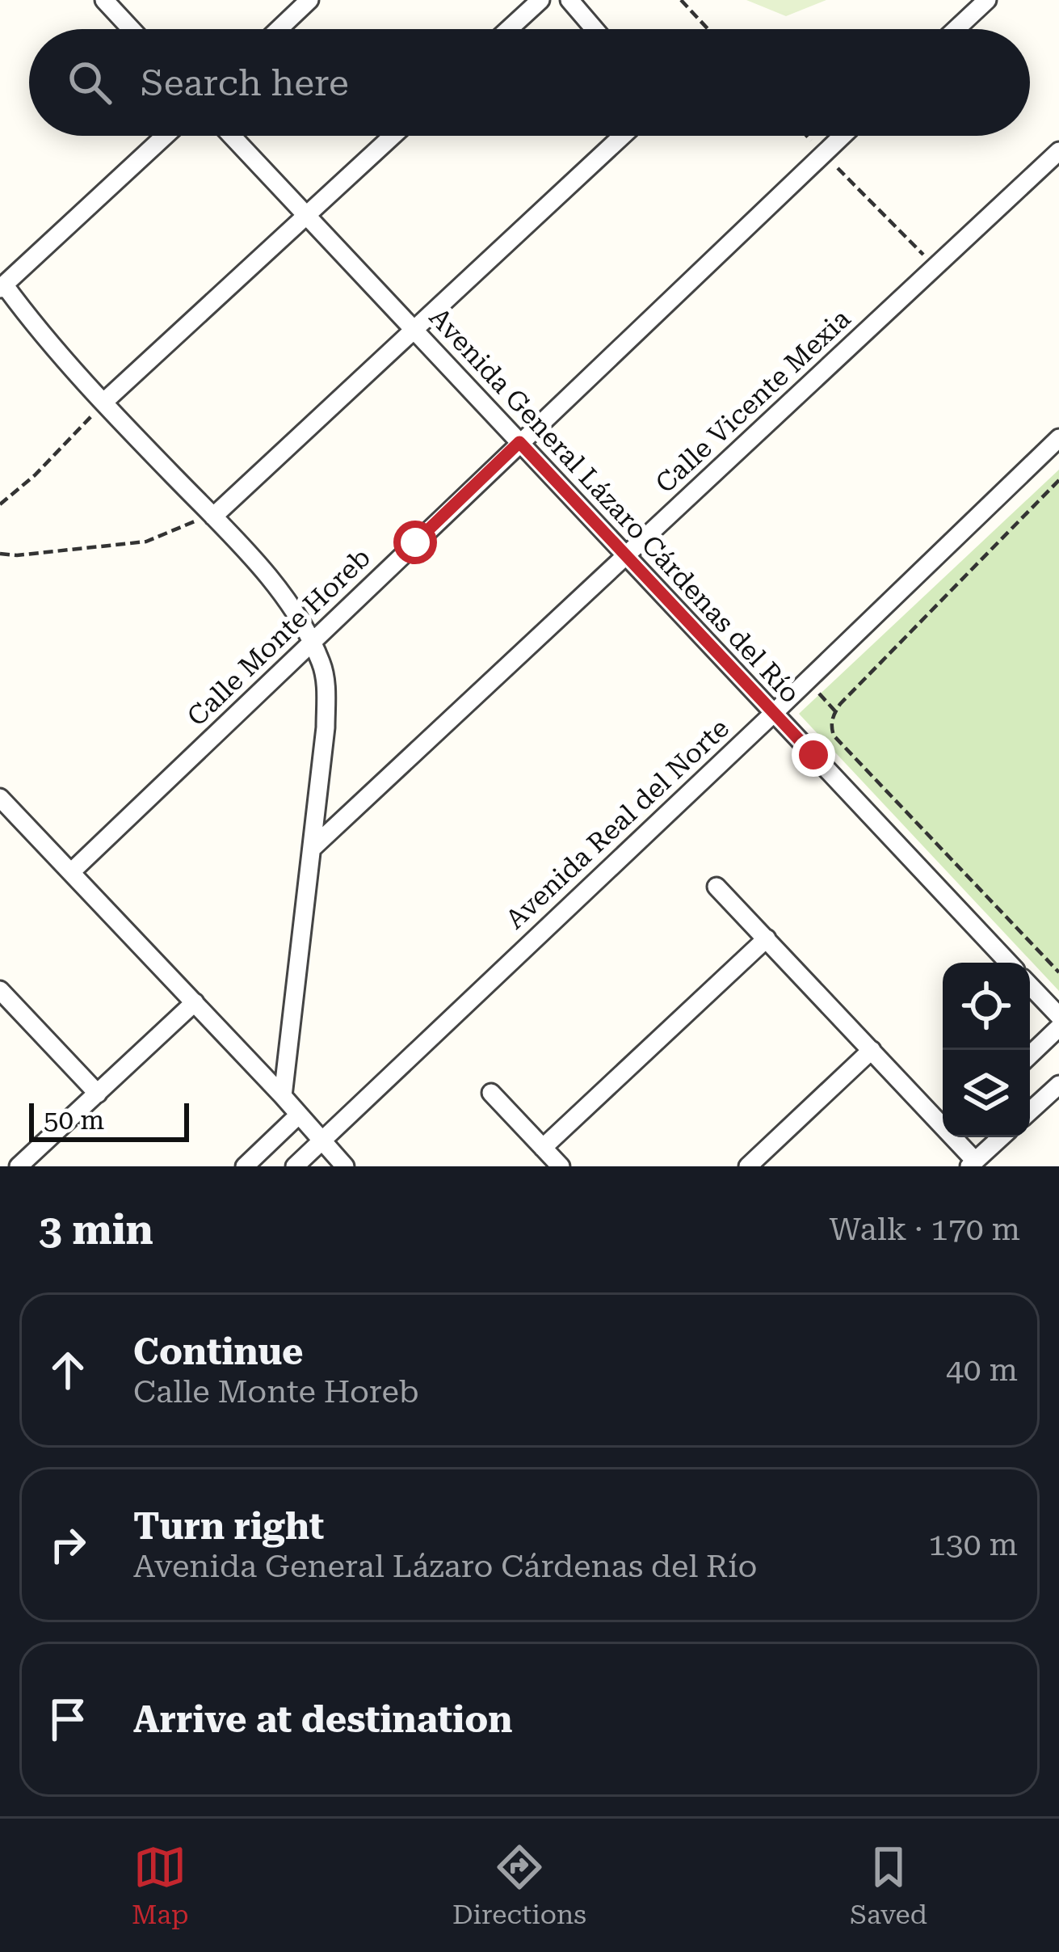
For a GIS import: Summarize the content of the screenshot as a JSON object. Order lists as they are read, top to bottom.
{
  "streets": {
    "street": [
      "Calle Vicente Mexia",
      "Avenida General Lázaro Cárdenas del Río",
      "Calle Monte Horeb",
      "Avenida Real del Norte"
    ]
  },
  "crossings": [
    ["Calle Vicente Mexia", "Avenida General Lázaro Cárdenas del Río"],
    ["Avenida General Lázaro Cárdenas del Río", "Calle Monte Horeb"],
    ["Avenida General Lázaro Cárdenas del Río", "Avenida Real del Norte"]
  ],
  "scale_bar": "50 m",
  "page": {
    "search": "Search here",
    "scale": "50 m",
    "heading": ["3 min", "Walk · 170 m"],
    "list": [
      ["Continue", "Calle Monte Horeb", "40 m"],
      ["Turn right", "Avenida General Lázaro Cárdenas del Río", "130 m"],
      "Arrive at destination"
    ],
    "nav": ["Map", "Directions", "Saved"]
  }
}
